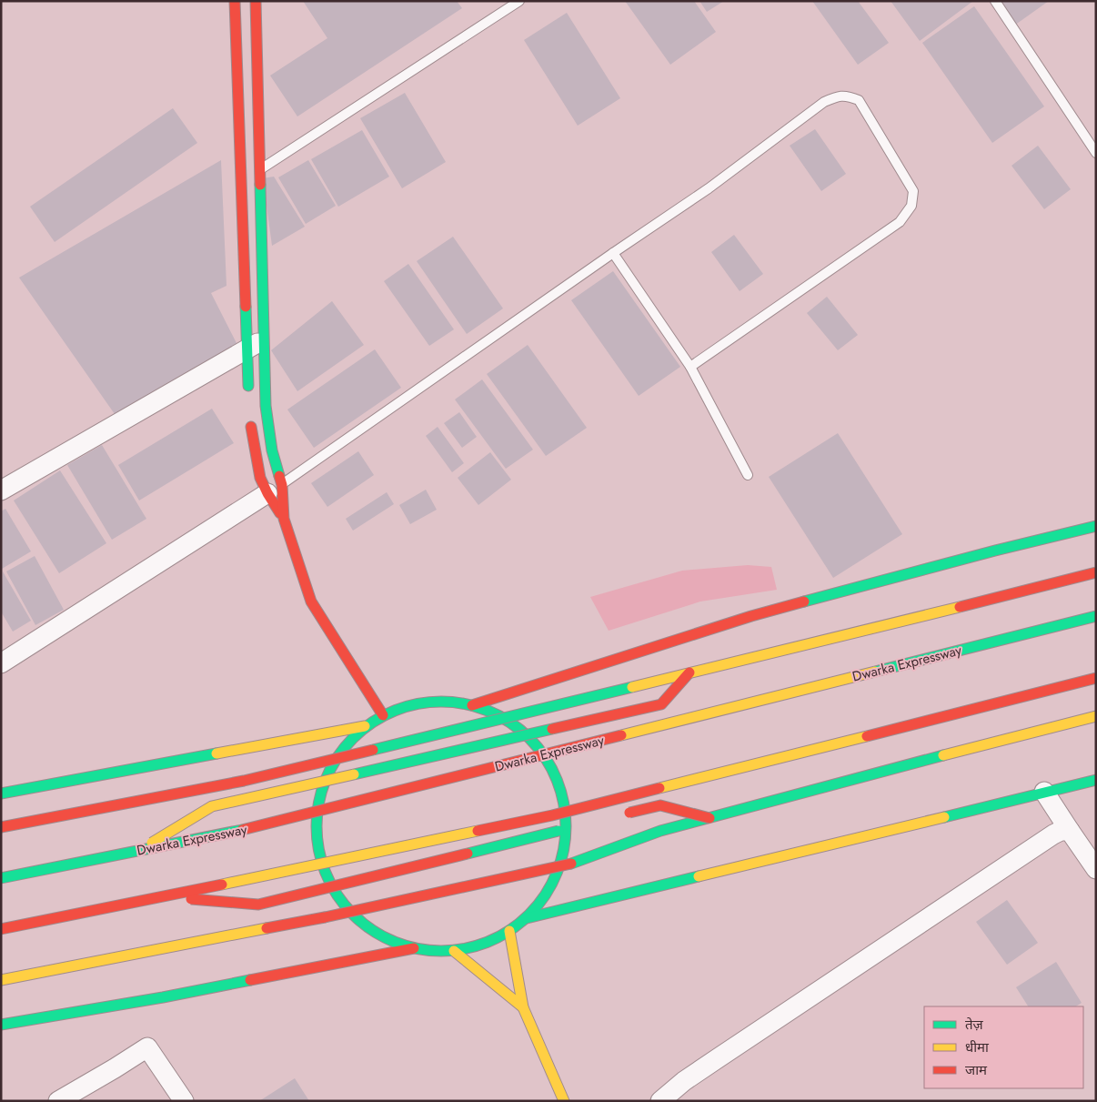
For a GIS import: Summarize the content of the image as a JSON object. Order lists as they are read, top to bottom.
{
  "streets": {
    "main road": ["Dwarka Expressway"]
  },
  "legend": ["तेज़", "धीमा", "जाम"]
}
